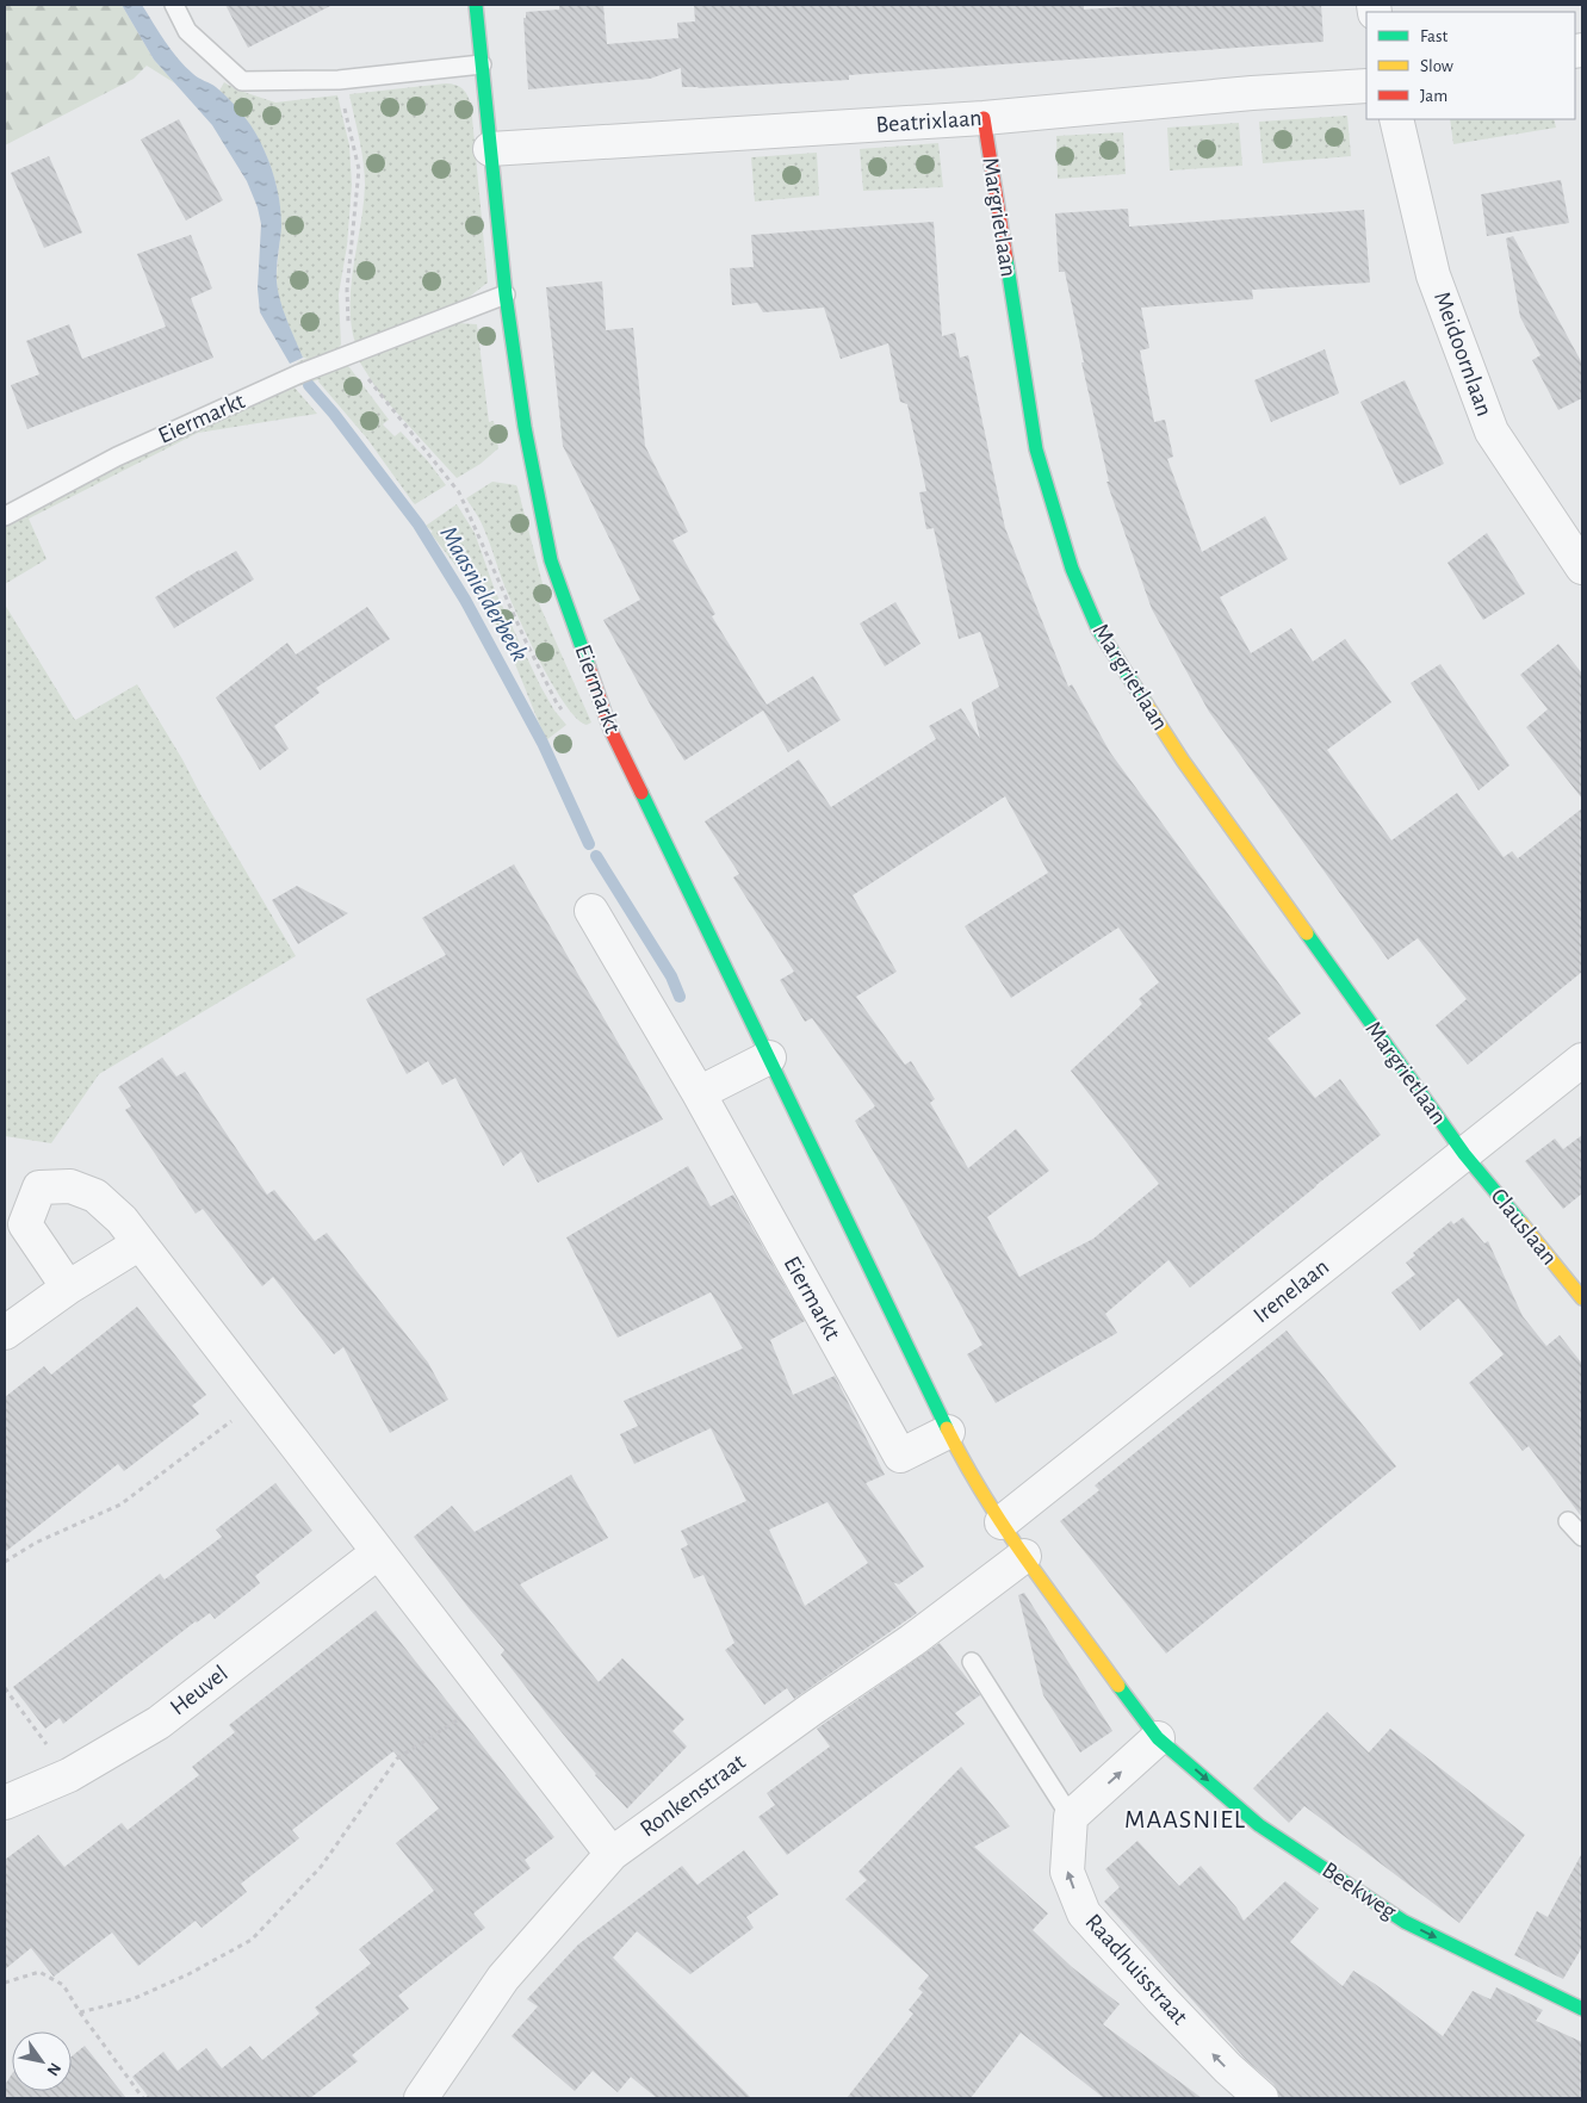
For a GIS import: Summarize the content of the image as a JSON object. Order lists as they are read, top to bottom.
{
  "streets": {
    "street": [
      "Beatrixlaan",
      "Margrietlaan",
      "Meidoornlaan",
      "Eiermarkt",
      "Clauslaan",
      "Irenelaan",
      "Heuvel",
      "Ronkenstraat",
      "Beekweg",
      "Raadhuisstraat"
    ]
  },
  "crossings": [
    ["Beatrixlaan", "Margrietlaan"],
    ["Beatrixlaan", "Eiermarkt"],
    ["Margrietlaan", "Clauslaan"],
    ["Margrietlaan", "Irenelaan"],
    ["Eiermarkt", "Irenelaan"],
    ["Eiermarkt", "Ronkenstraat"],
    ["Eiermarkt", "Beekweg"],
    ["Clauslaan", "Irenelaan"],
    ["Ronkenstraat", "Beekweg"]
  ],
  "one_way": ["Beekweg", "Raadhuisstraat"],
  "districts": ["MAASNIEL"],
  "water": ["Maasnielderbeek"],
  "legend": ["Fast", "Slow", "Jam"],
  "north": "bottom right"
}
